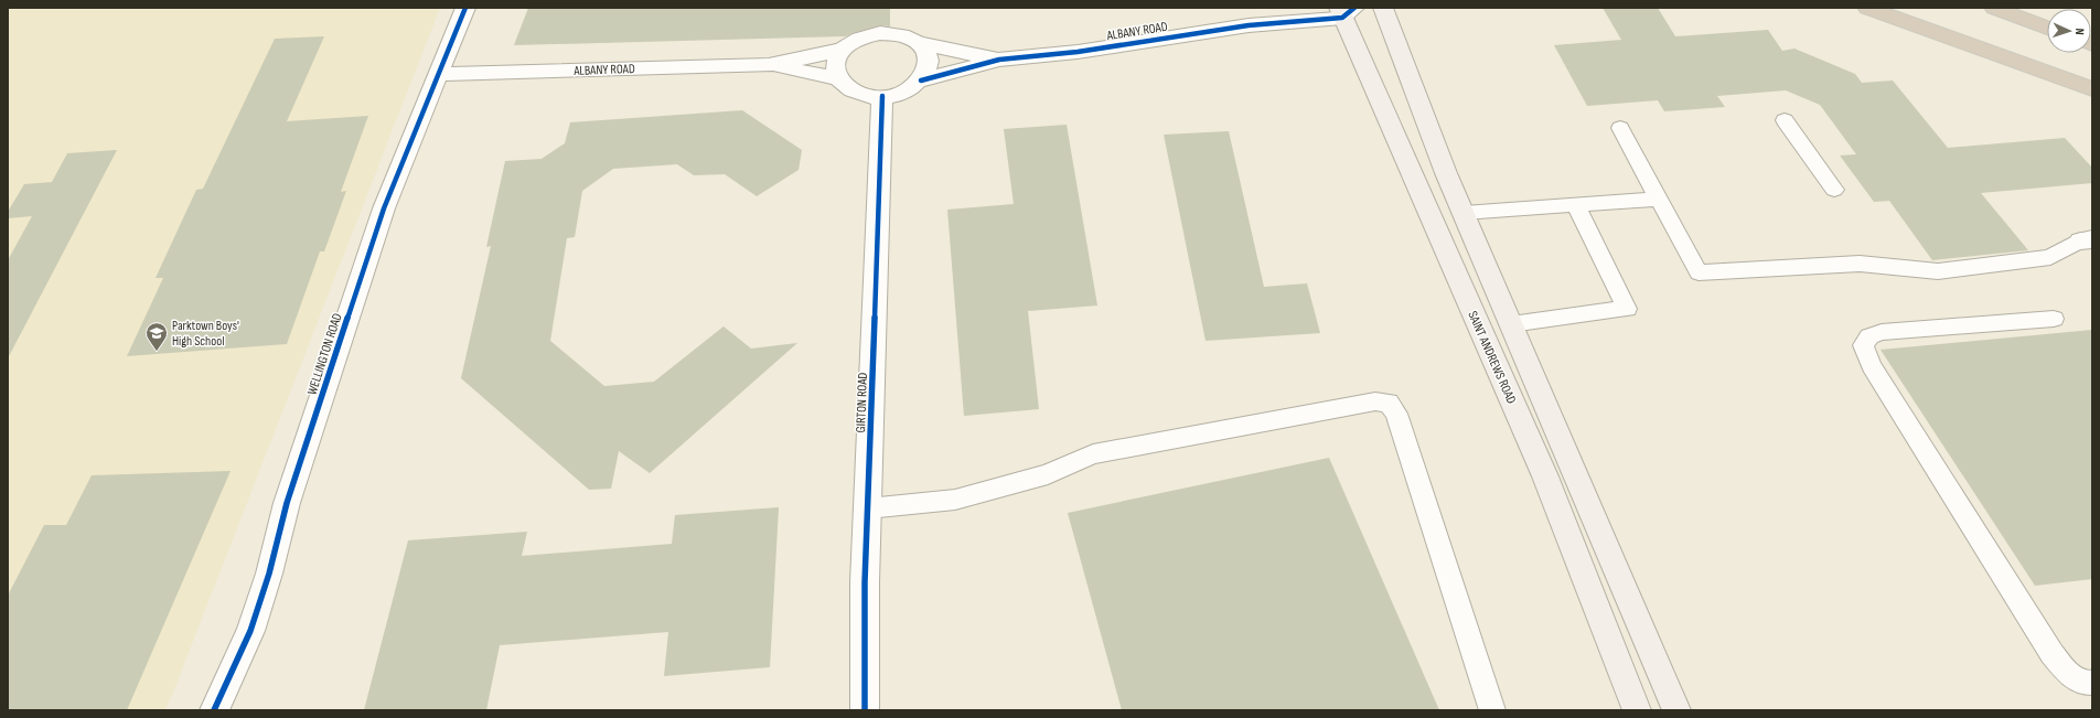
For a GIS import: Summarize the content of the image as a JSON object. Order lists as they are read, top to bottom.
{
  "streets": {
    "main road": ["SAINT ANDREWS ROAD"],
    "street": ["ALBANY ROAD", "WELLINGTON ROAD", "GIRTON ROAD"]
  },
  "crossings": [
    ["ALBANY ROAD", "WELLINGTON ROAD"],
    ["ALBANY ROAD", "SAINT ANDREWS ROAD"],
    ["ALBANY ROAD", "GIRTON ROAD"]
  ],
  "places": {
    "school or university": ["Parktown Boys' High School"]
  },
  "north": "right"
}
